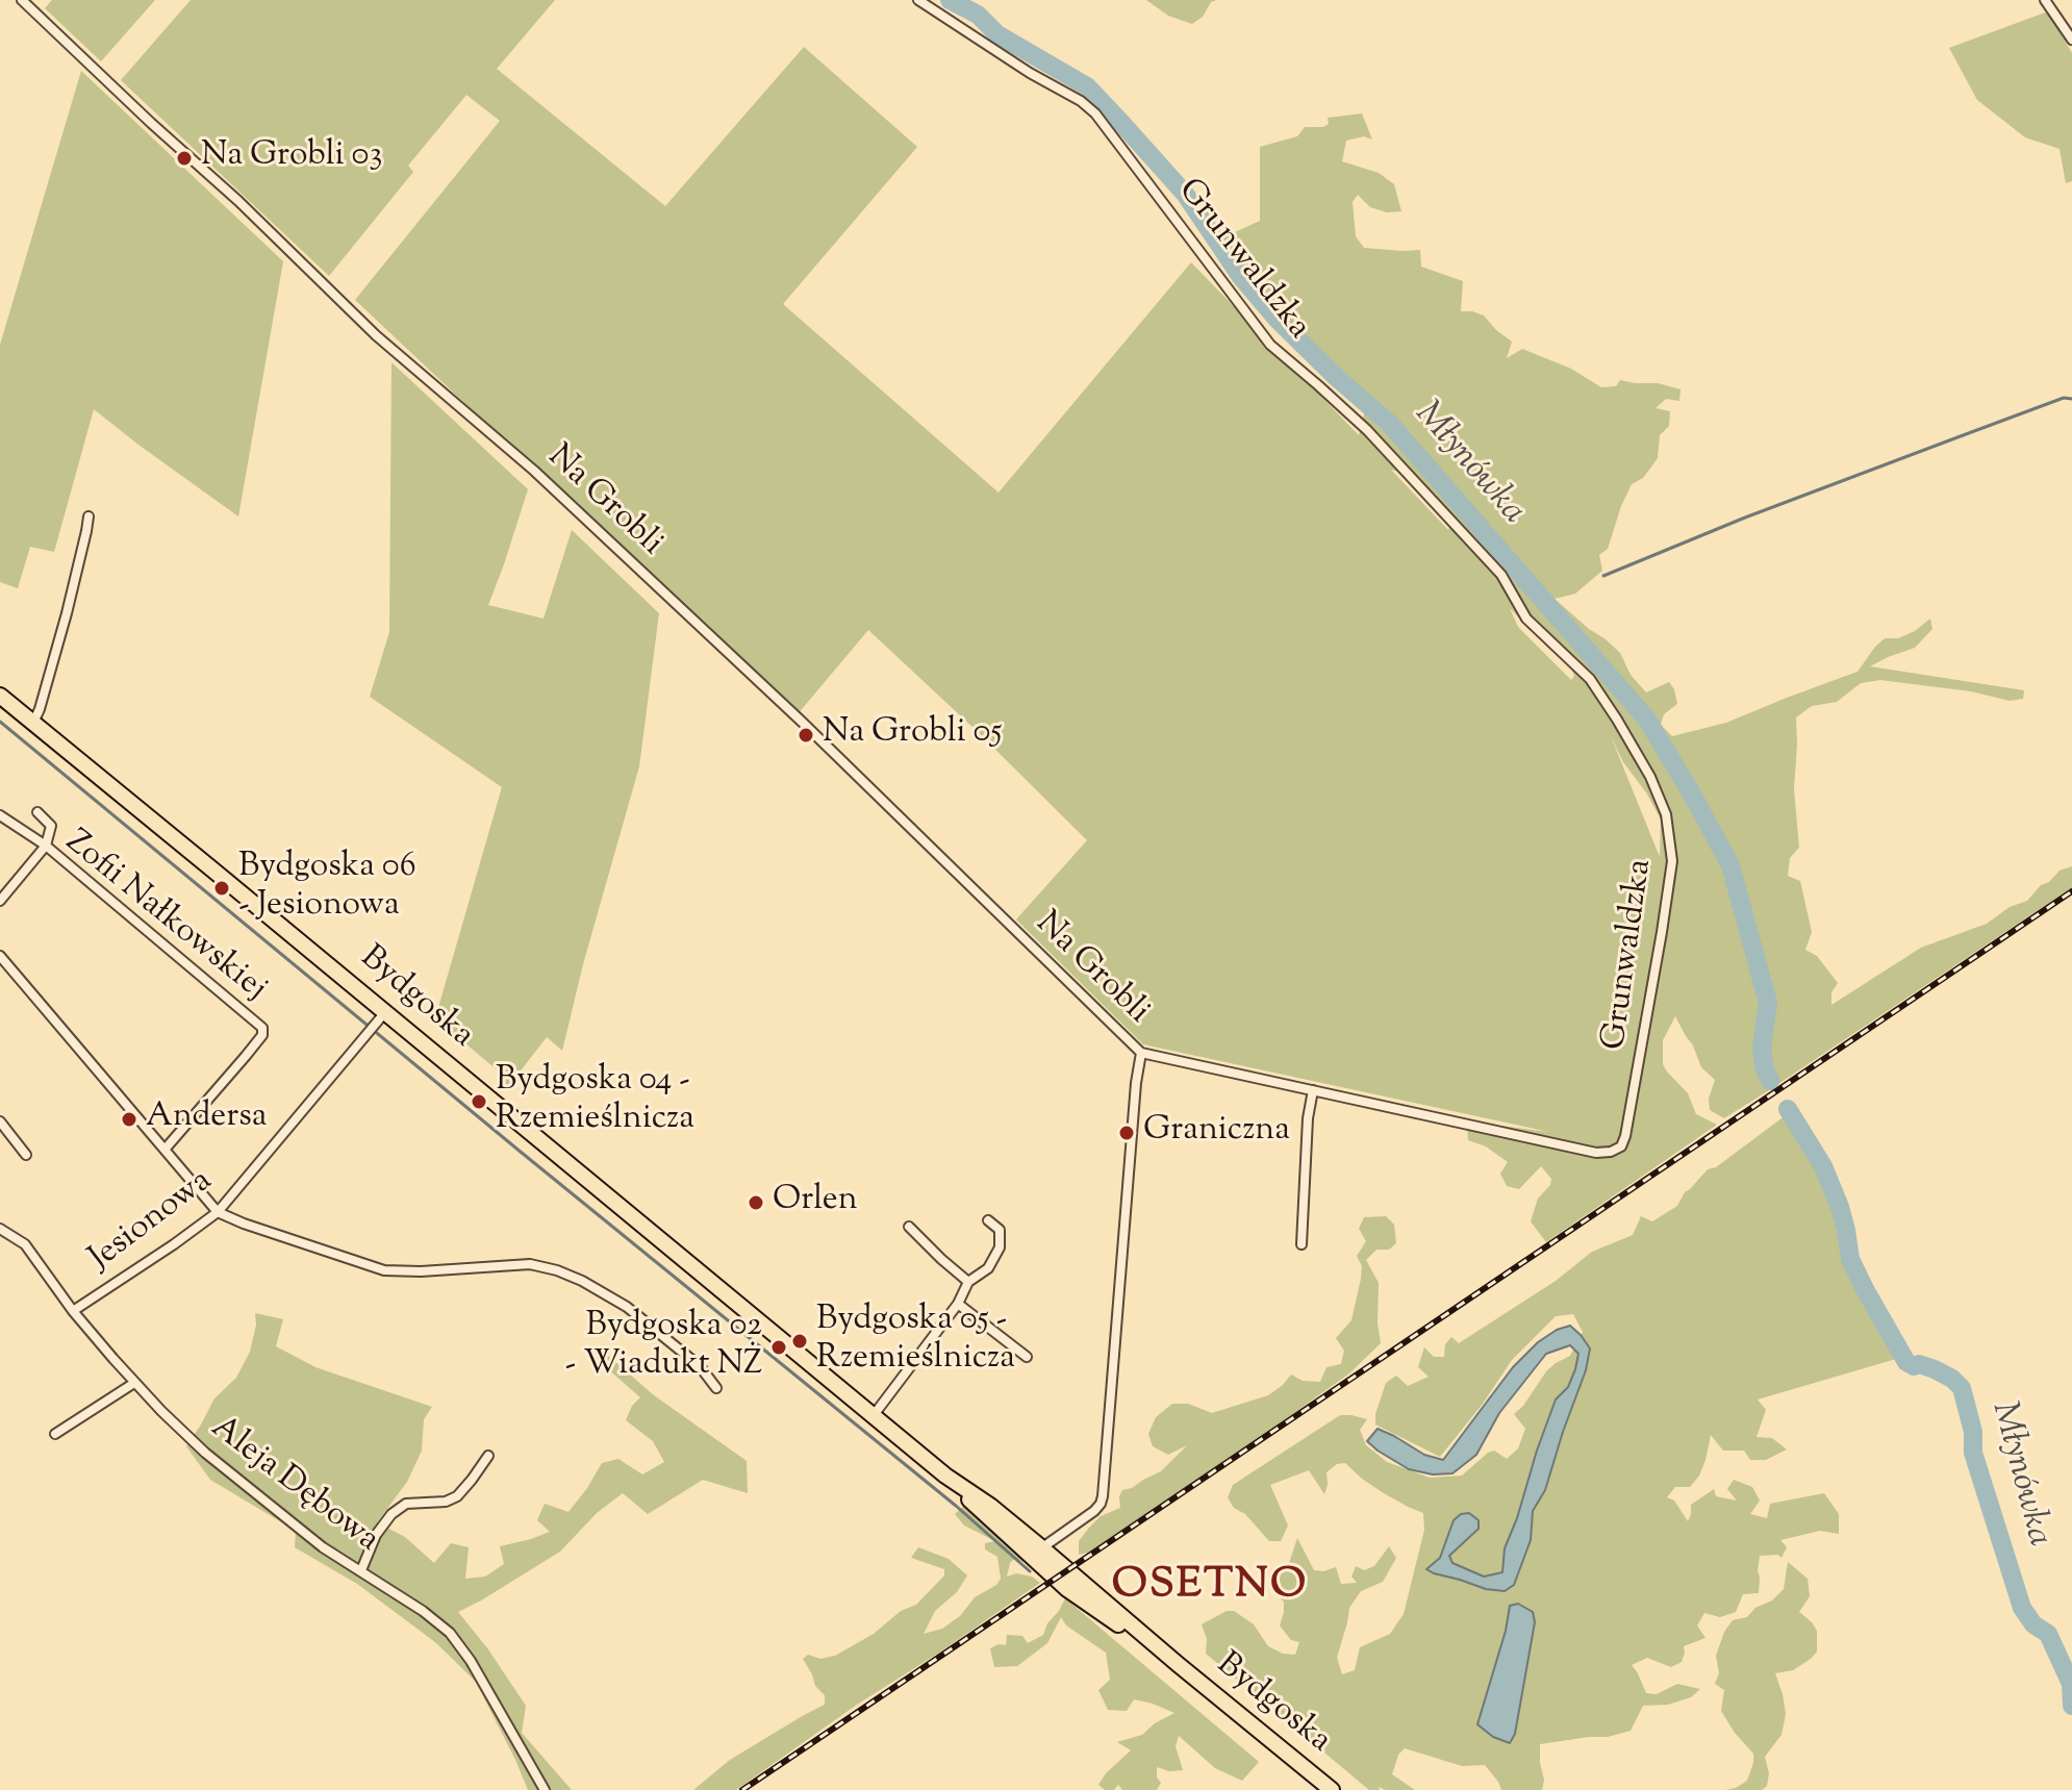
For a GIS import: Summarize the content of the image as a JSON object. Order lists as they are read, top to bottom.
{
  "streets": {
    "main road": ["Bydgoska"],
    "street": [
      "Grunwaldzka",
      "Na Grobli",
      "Zofii Nałkowskiej",
      "Jesionowa",
      "Aleja Dębowa"
    ]
  },
  "crossings": [
    ["Bydgoska", "Jesionowa"],
    ["Jesionowa", "Aleja Dębowa"]
  ],
  "districts": ["OSETNO"],
  "water": ["Młynówka"],
  "places": [
    "Na Grobli 03",
    "Na Grobli 05",
    "Bydgoska 06 - Jesionowa",
    "Bydgoska 04 - Rzemieślnicza",
    "Andersa",
    "Graniczna",
    "Orlen",
    "Bydgoska 05 - Rzemieślnicza",
    "Bydgoska 02 - Wiadukt NŻ"
  ]
}
